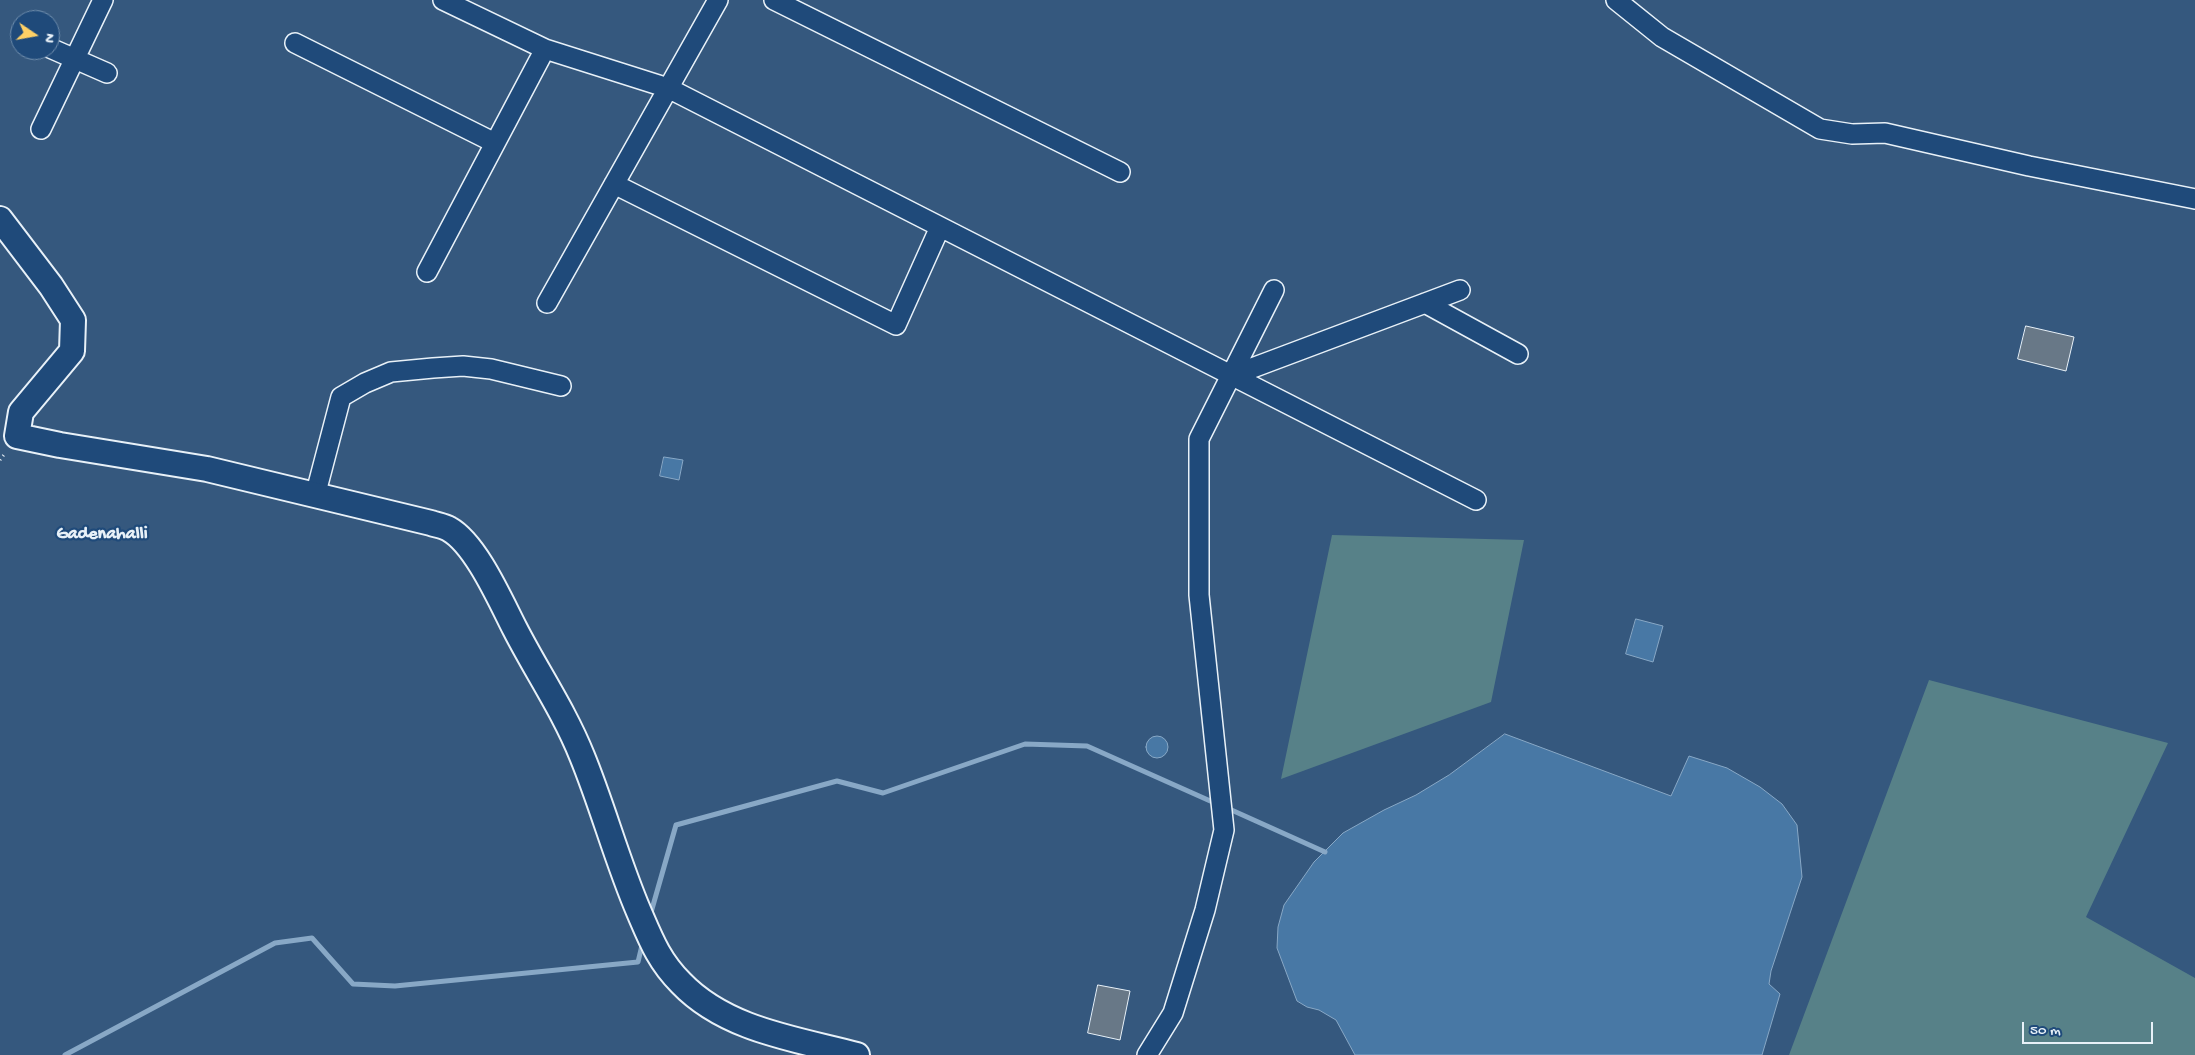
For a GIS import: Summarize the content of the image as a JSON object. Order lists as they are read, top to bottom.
{
  "districts": ["Gadenahalli"],
  "scale_bar": "50 m",
  "north": "right"
}
